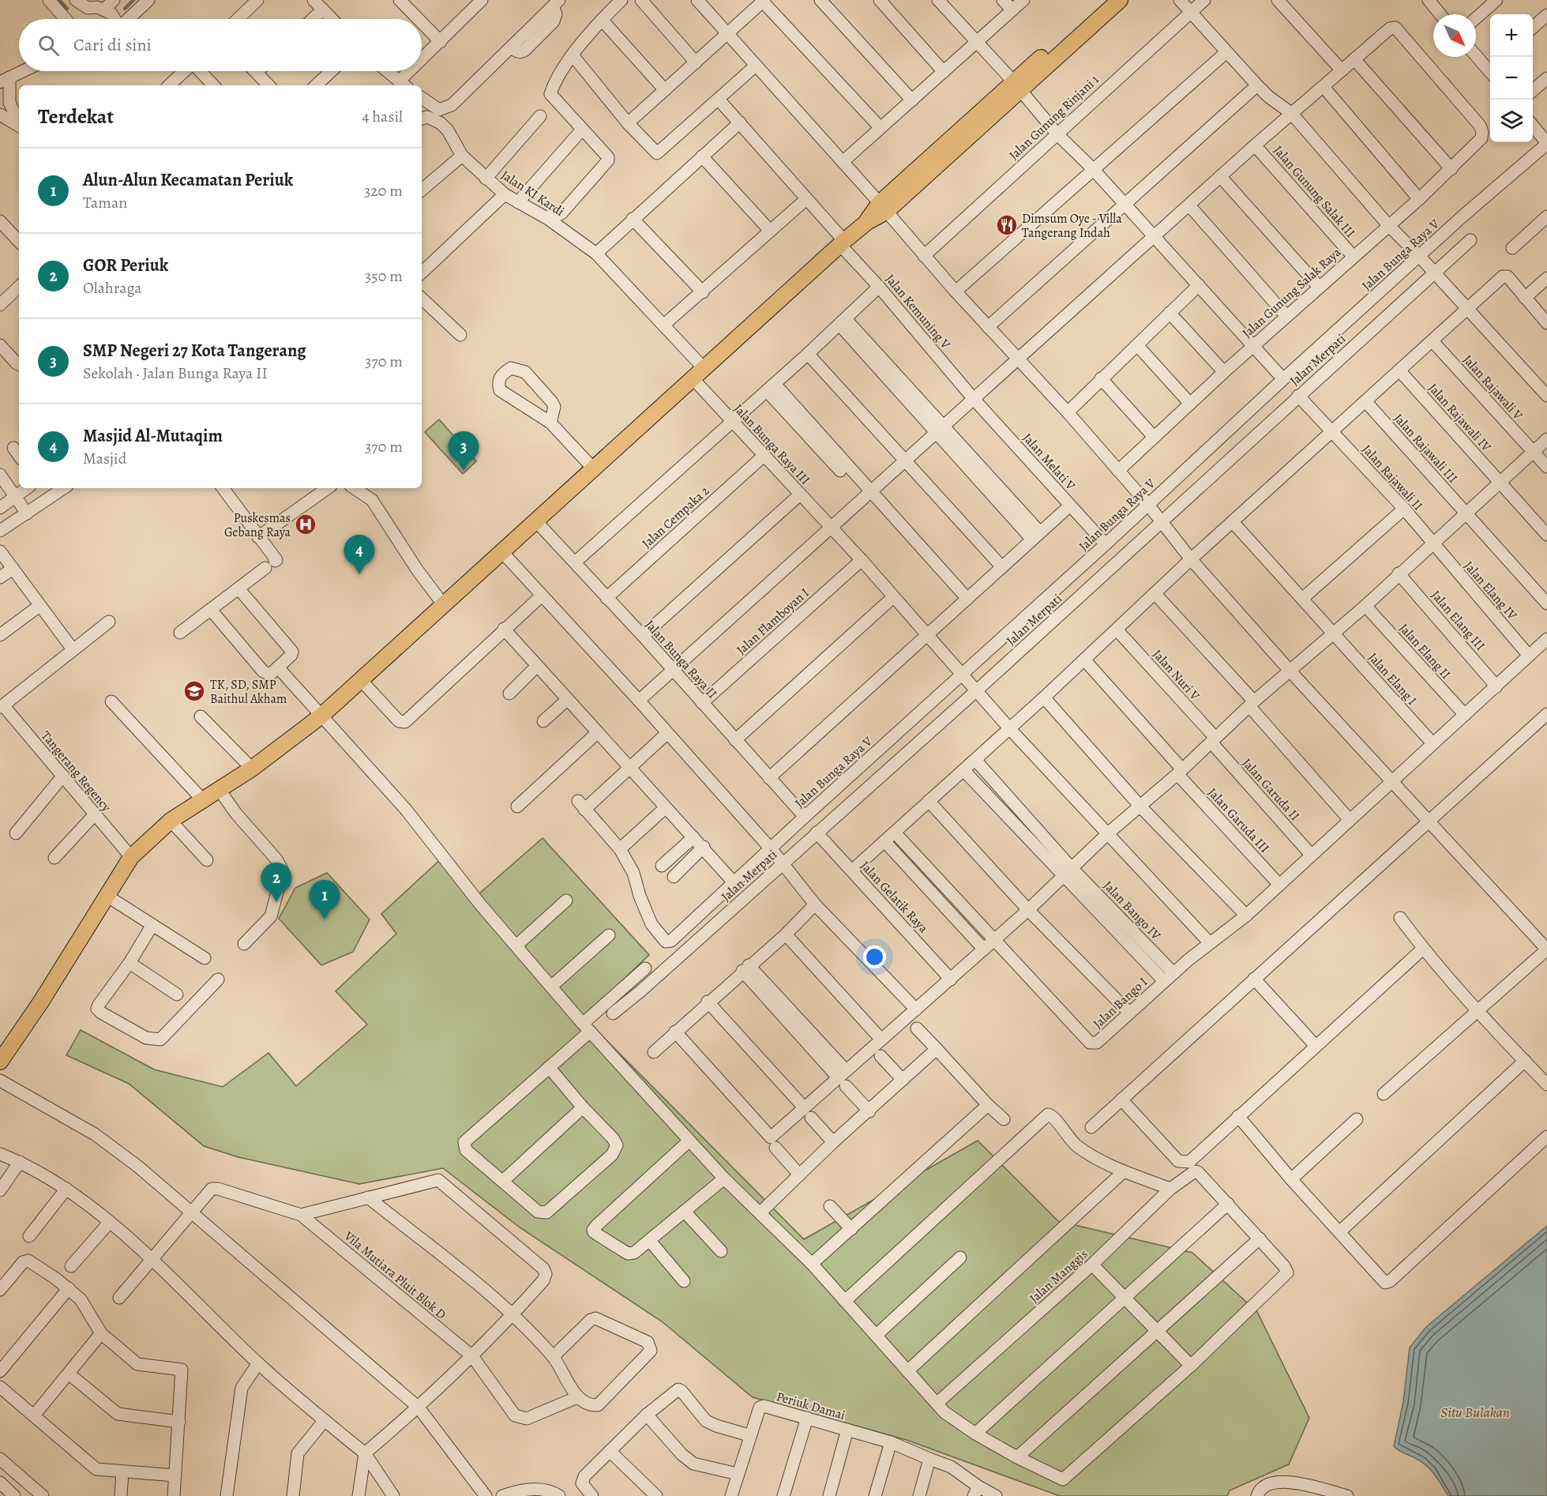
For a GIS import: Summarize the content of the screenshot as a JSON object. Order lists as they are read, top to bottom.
{
  "streets": {
    "street": [
      "Jalan Gunung Rinjani 1",
      "Jalan Gunung Salak III",
      "Jalan KI Kardi",
      "Jalan Bunga Raya V",
      "Jalan Gunung Salak Raya",
      "Jalan Kemuning V",
      "Jalan Merpati",
      "Jalan Rajawali V",
      "Jalan Rajawali IV",
      "Jalan Bunga Raya III",
      "Jalan Rajawali III",
      "Jalan Melati V",
      "Jalan Rajawali II",
      "Jalan Cempaka 2",
      "Jalan Elang IV",
      "Jalan Elang III",
      "Jalan Flamboyan I",
      "Jalan Elang II",
      "Jalan Bunga Raya II",
      "Jalan Elang I",
      "Tangerang Regency",
      "Jalan Garuda II",
      "Jalan Garuda III",
      "Jalan Gelatik Raya",
      "Jalan Bango IV",
      "Jalan Bango I",
      "Vila Mutiara Pluit Blok D",
      "Jalan Manggis",
      "Periuk Damai"
    ]
  },
  "crossings": [
    ["Jalan Gunung Salak III", "Jalan Gunung Salak Raya"],
    ["Jalan KI Kardi", "Jalan Bunga Raya III"],
    ["Jalan Bunga Raya V", "Jalan Bunga Raya III"],
    ["Jalan Bunga Raya V", "Jalan Melati V"],
    ["Jalan Bunga Raya V", "Jalan Bunga Raya II"],
    ["Jalan Kemuning V", "Jalan Melati V"],
    ["Jalan Merpati", "Jalan Bunga Raya III"],
    ["Jalan Merpati", "Jalan Rajawali II"],
    ["Jalan Merpati", "Jalan Gelatik Raya"],
    ["Jalan Bunga Raya III", "Jalan Cempaka 2"],
    ["Jalan Bunga Raya III", "Jalan Flamboyan I"],
    ["Jalan Bunga Raya III", "Jalan Bango I"],
    ["Jalan Rajawali II", "Jalan Elang IV"],
    ["Jalan Cempaka 2", "Jalan Bunga Raya II"],
    ["Jalan Elang IV", "Jalan Bango I"],
    ["Jalan Elang III", "Jalan Bango I"],
    ["Jalan Flamboyan I", "Jalan Bunga Raya II"],
    ["Jalan Elang II", "Jalan Bango I"],
    ["Jalan Elang I", "Jalan Bango I"],
    ["Jalan Garuda II", "Jalan Bango I"],
    ["Jalan Garuda III", "Jalan Bango I"],
    ["Jalan Bango IV", "Jalan Bango I"]
  ],
  "water": ["Situ Bulakan"],
  "places": {
    "restaurant": ["Dimsum Oye - Villa Tangerang Indah"],
    "hospital": ["Puskesmas Gebang Raya"],
    "school or university": ["TK, SD, SMP Baithul Akham"]
  },
  "north": "bottom right",
  "page": {
    "map_buttons": ["+", "−"],
    "search": "Cari di sini",
    "heading": ["Terdekat", "4 hasil"],
    "list": [
      {
        "mark": "1",
        "name": "Alun-Alun Kecamatan Periuk",
        "note": "Taman",
        "value": "320 m"
      },
      {
        "mark": "2",
        "name": "GOR Periuk",
        "note": "Olahraga",
        "value": "350 m"
      },
      {
        "mark": "3",
        "name": "SMP Negeri 27 Kota Tangerang",
        "note": "Sekolah · Jalan Bunga Raya II",
        "value": "370 m"
      },
      {
        "mark": "4",
        "name": "Masjid Al-Mutaqim",
        "note": "Masjid",
        "value": "370 m"
      }
    ],
    "pins": [
      "3",
      "4",
      "2",
      "1"
    ]
  }
}
